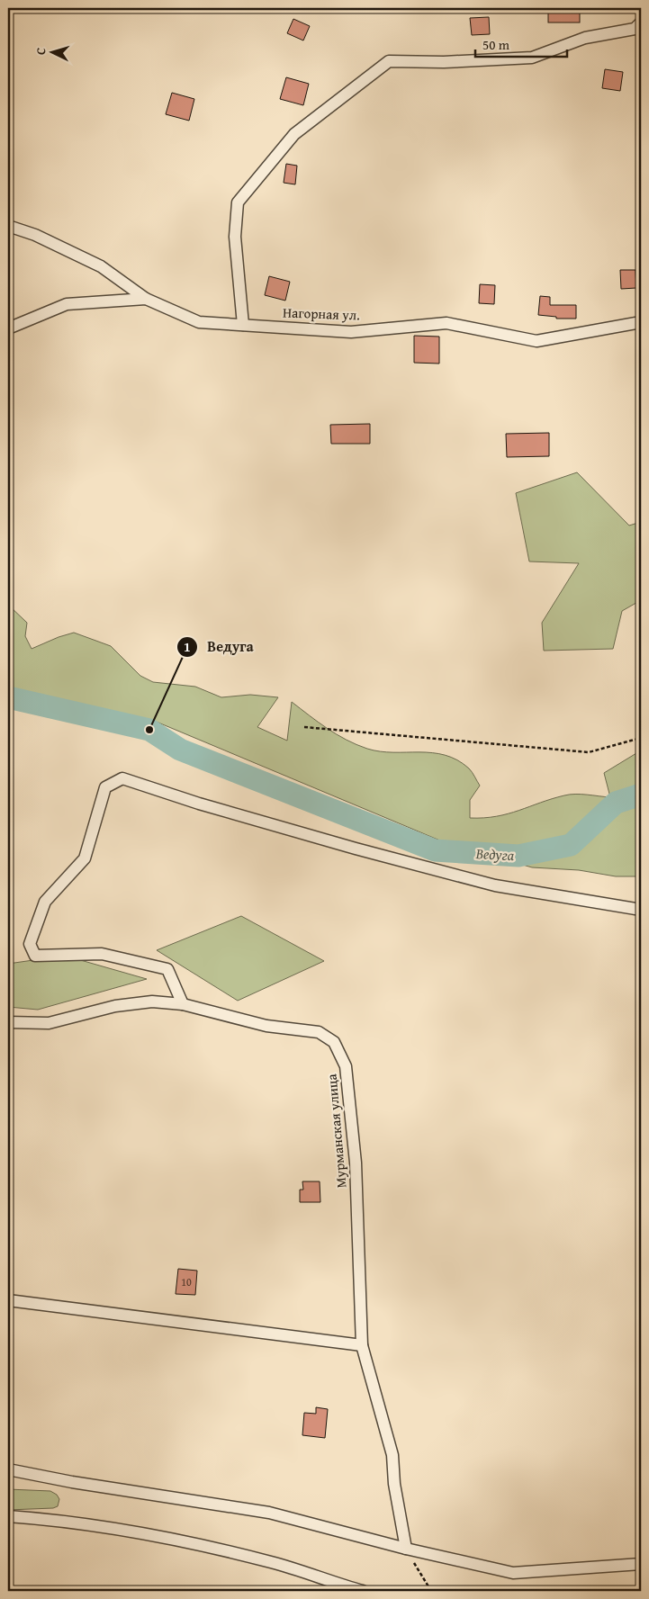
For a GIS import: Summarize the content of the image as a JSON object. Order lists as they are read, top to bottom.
{
  "streets": {
    "street": ["Нагорная ул.", "Мурманская улица"]
  },
  "water": ["Ведуга"],
  "places": ["Ведуга"],
  "house_numbers": ["10"],
  "scale_bar": "50 m",
  "north": "left"
}
